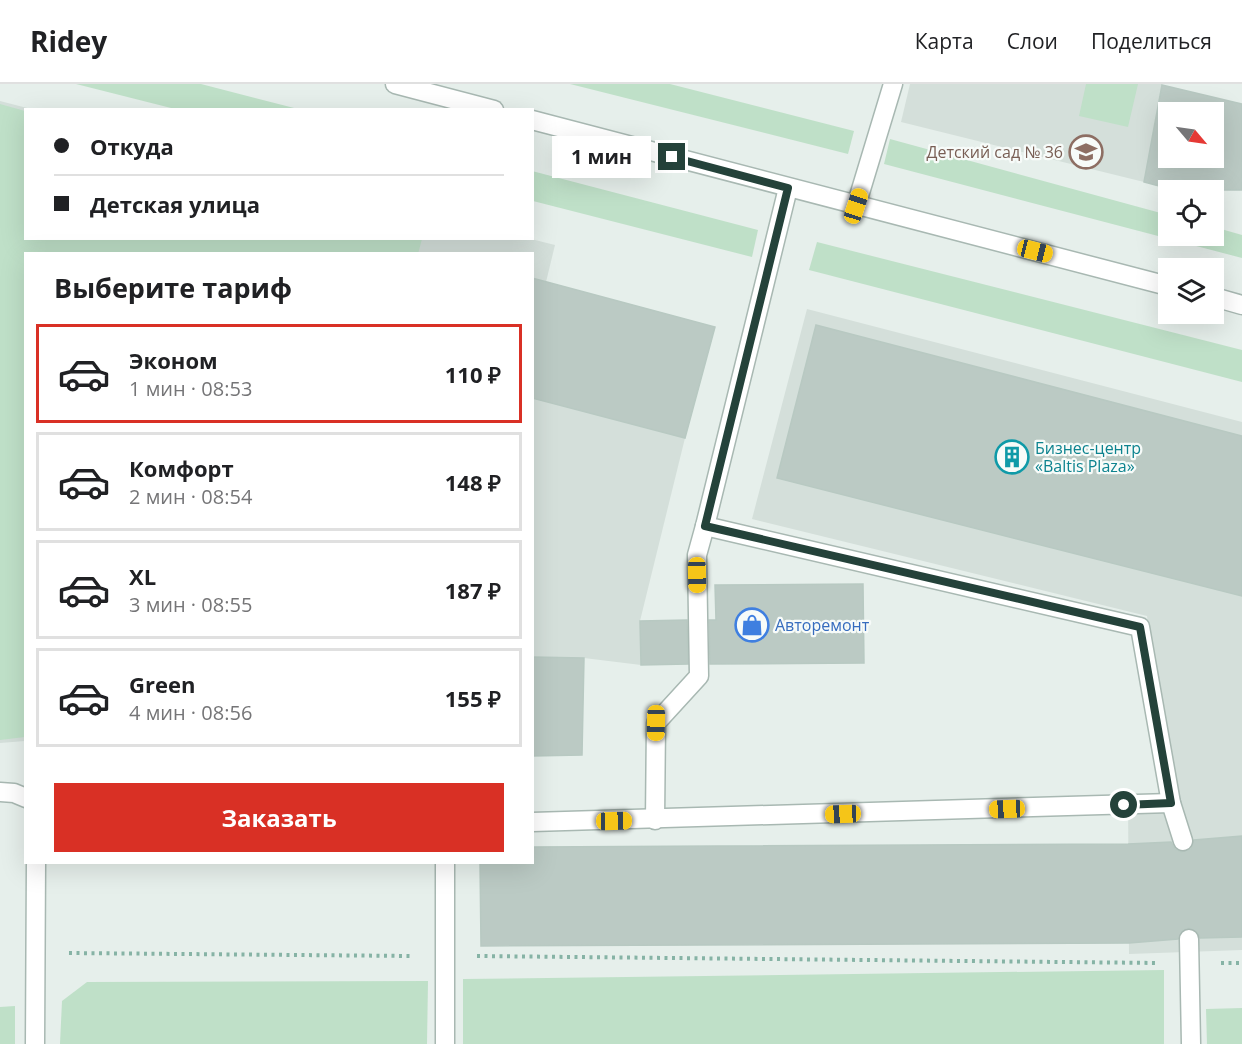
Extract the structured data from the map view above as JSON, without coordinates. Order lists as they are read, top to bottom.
{
  "places": {
    "school or university": ["Детский сад № 36"],
    "building": ["Бизнес-центр «Baltis Plaza»"],
    "shop": ["Авторемонт"]
  },
  "north": "bottom right",
  "page": {
    "header": "Ridey",
    "nav": ["Карта", "Слои", "Поделиться"],
    "banner": ["Откуда", "Детская улица"],
    "bubble": "1 мин",
    "heading": "Выберите тариф",
    "list": [
      {
        "name": "Эконом",
        "note": "1 мин · 08:53",
        "value": "110 ₽"
      },
      {
        "name": "Комфорт",
        "note": "2 мин · 08:54",
        "value": "148 ₽"
      },
      {
        "name": "XL",
        "note": "3 мин · 08:55",
        "value": "187 ₽"
      },
      {
        "name": "Green",
        "note": "4 мин · 08:56",
        "value": "155 ₽"
      }
    ],
    "buttons": "Заказать"
  }
}
